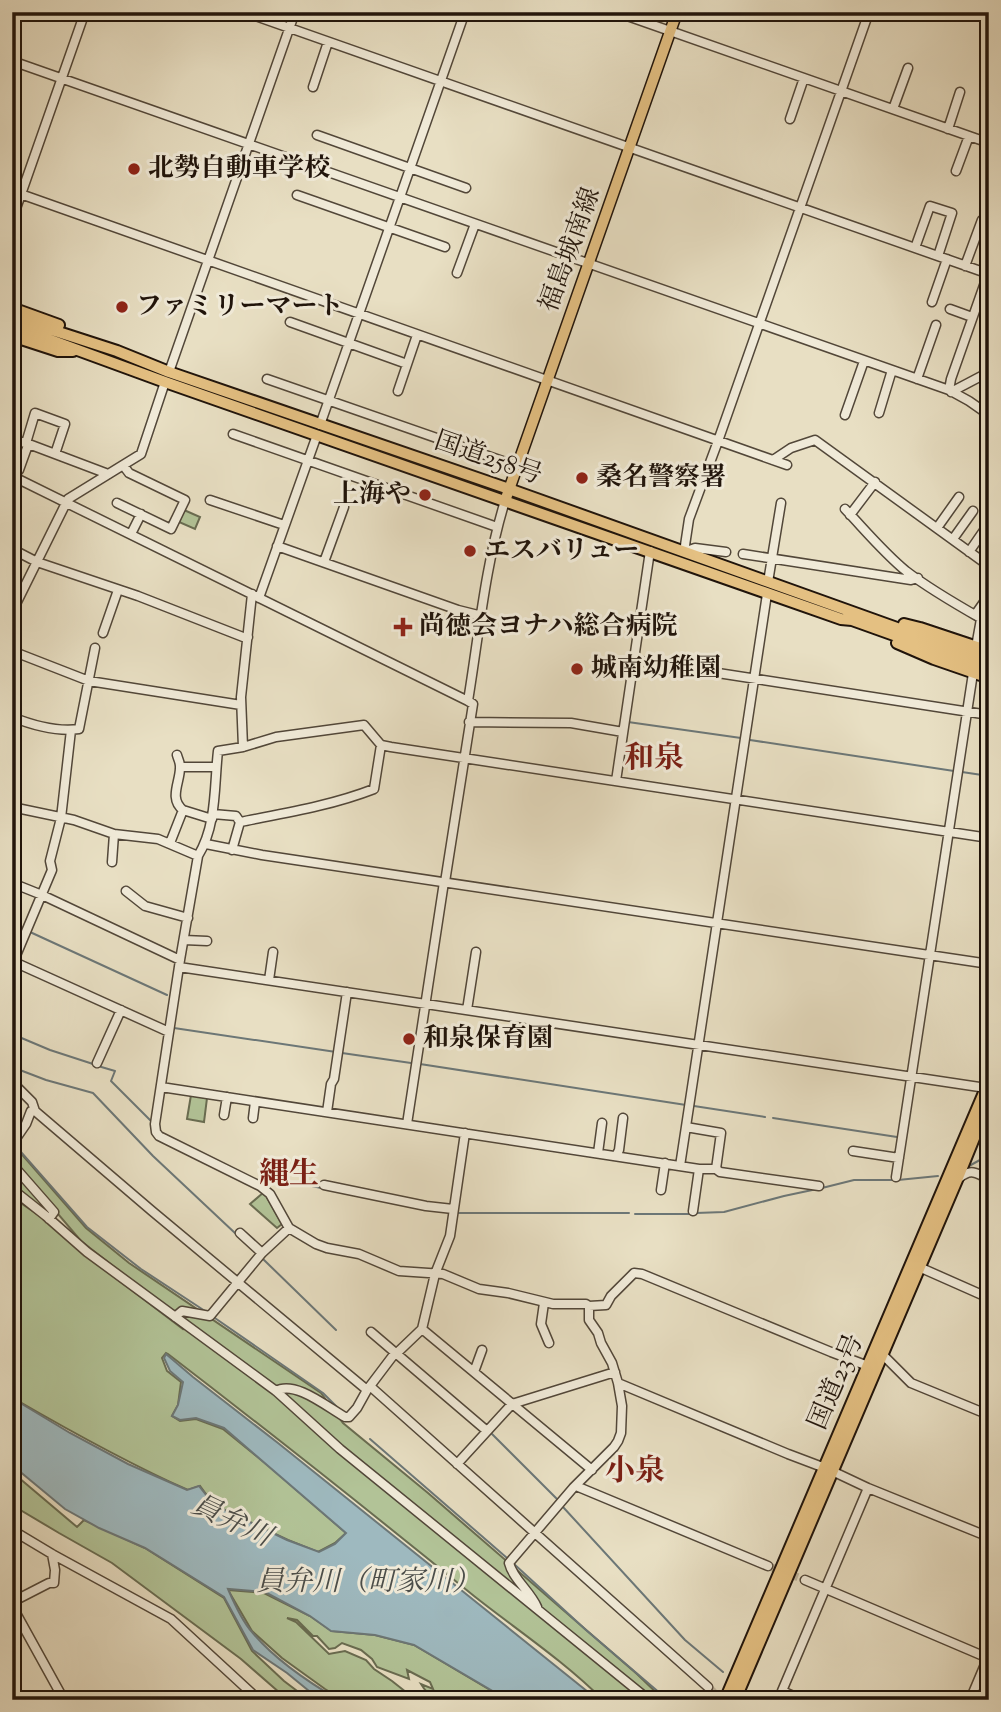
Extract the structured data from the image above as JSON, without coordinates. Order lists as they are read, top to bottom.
{
  "streets": {
    "highway": ["国道258号", "国道23号"],
    "main road": ["福島城南線"]
  },
  "crossings": [
    ["福島城南線", "国道258号"]
  ],
  "districts": ["和泉", "縄生", "小泉"],
  "water": ["員弁川", "員弁川（町家川）"],
  "places": {
    "other": [
      "北勢自動車学校",
      "ファミリーマート",
      "桑名警察署",
      "上海や",
      "エスバリュー",
      "城南幼稚園",
      "和泉保育園"
    ],
    "health": ["尚徳会ヨナハ総合病院"]
  }
}
